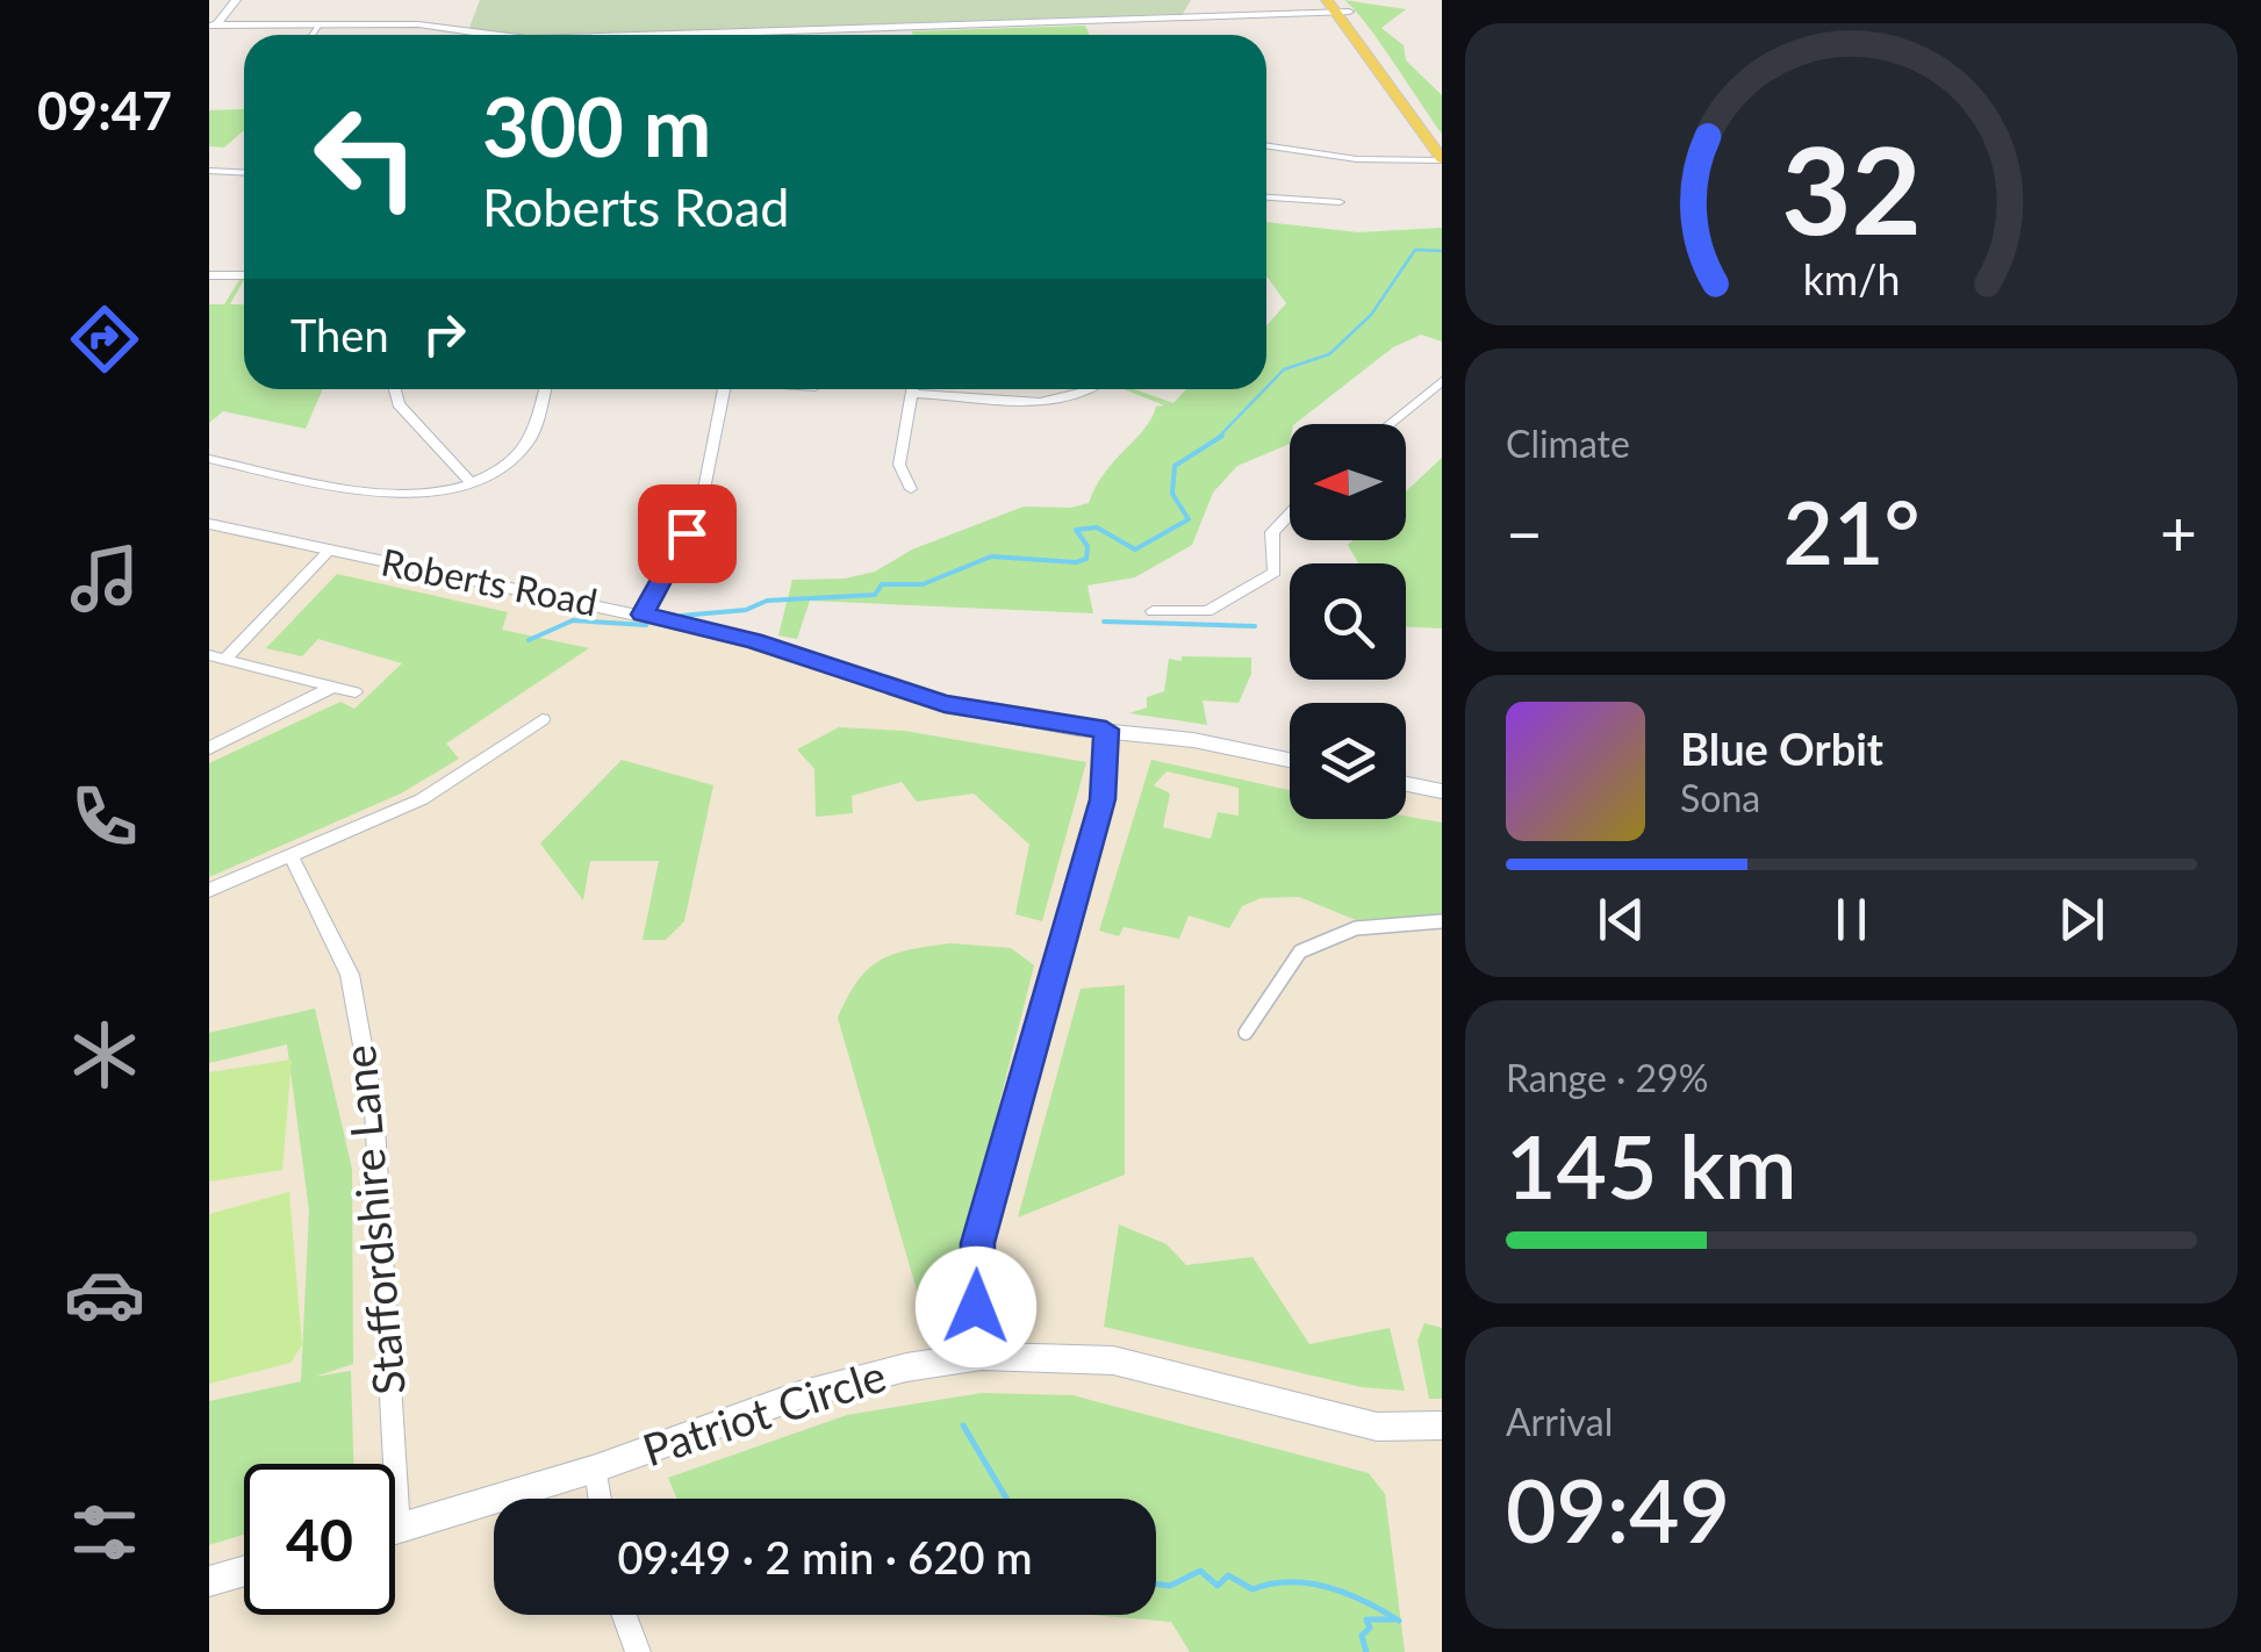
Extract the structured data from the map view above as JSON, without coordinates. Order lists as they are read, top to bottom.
{
  "streets": {
    "street": ["Roberts Road", "Staffordshire Lane", "Patriot Circle"]
  },
  "crossings": [
    ["Staffordshire Lane", "Patriot Circle"]
  ],
  "north": "left",
  "page": {
    "tabs": "09:47",
    "turn": ["300 m", "Roberts Road"],
    "then": "Then",
    "tile": [
      "Climate",
      ["Range · 29%", "145 km"],
      ["Arrival", "09:49"]
    ],
    "heat": ["−", "21°", "+"],
    "song": ["Blue Orbit", "Sona"],
    "limit": "40",
    "trip": "09:49 · 2 min · 620 m",
    "gauge": ["32", "km/h"]
  }
}
